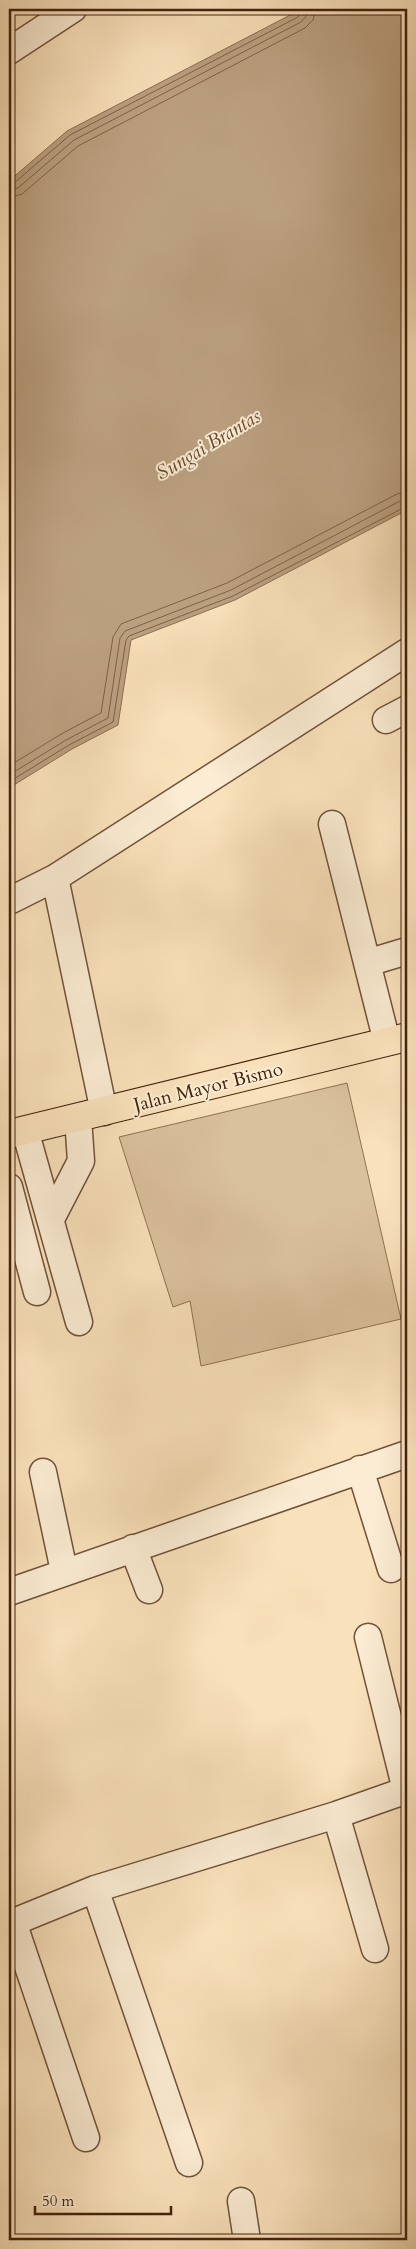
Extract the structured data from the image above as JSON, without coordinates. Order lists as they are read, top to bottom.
{
  "streets": {
    "main road": ["Jalan Mayor Bismo"]
  },
  "water": ["Sungai Brantas"],
  "scale_bar": "50 m"
}
